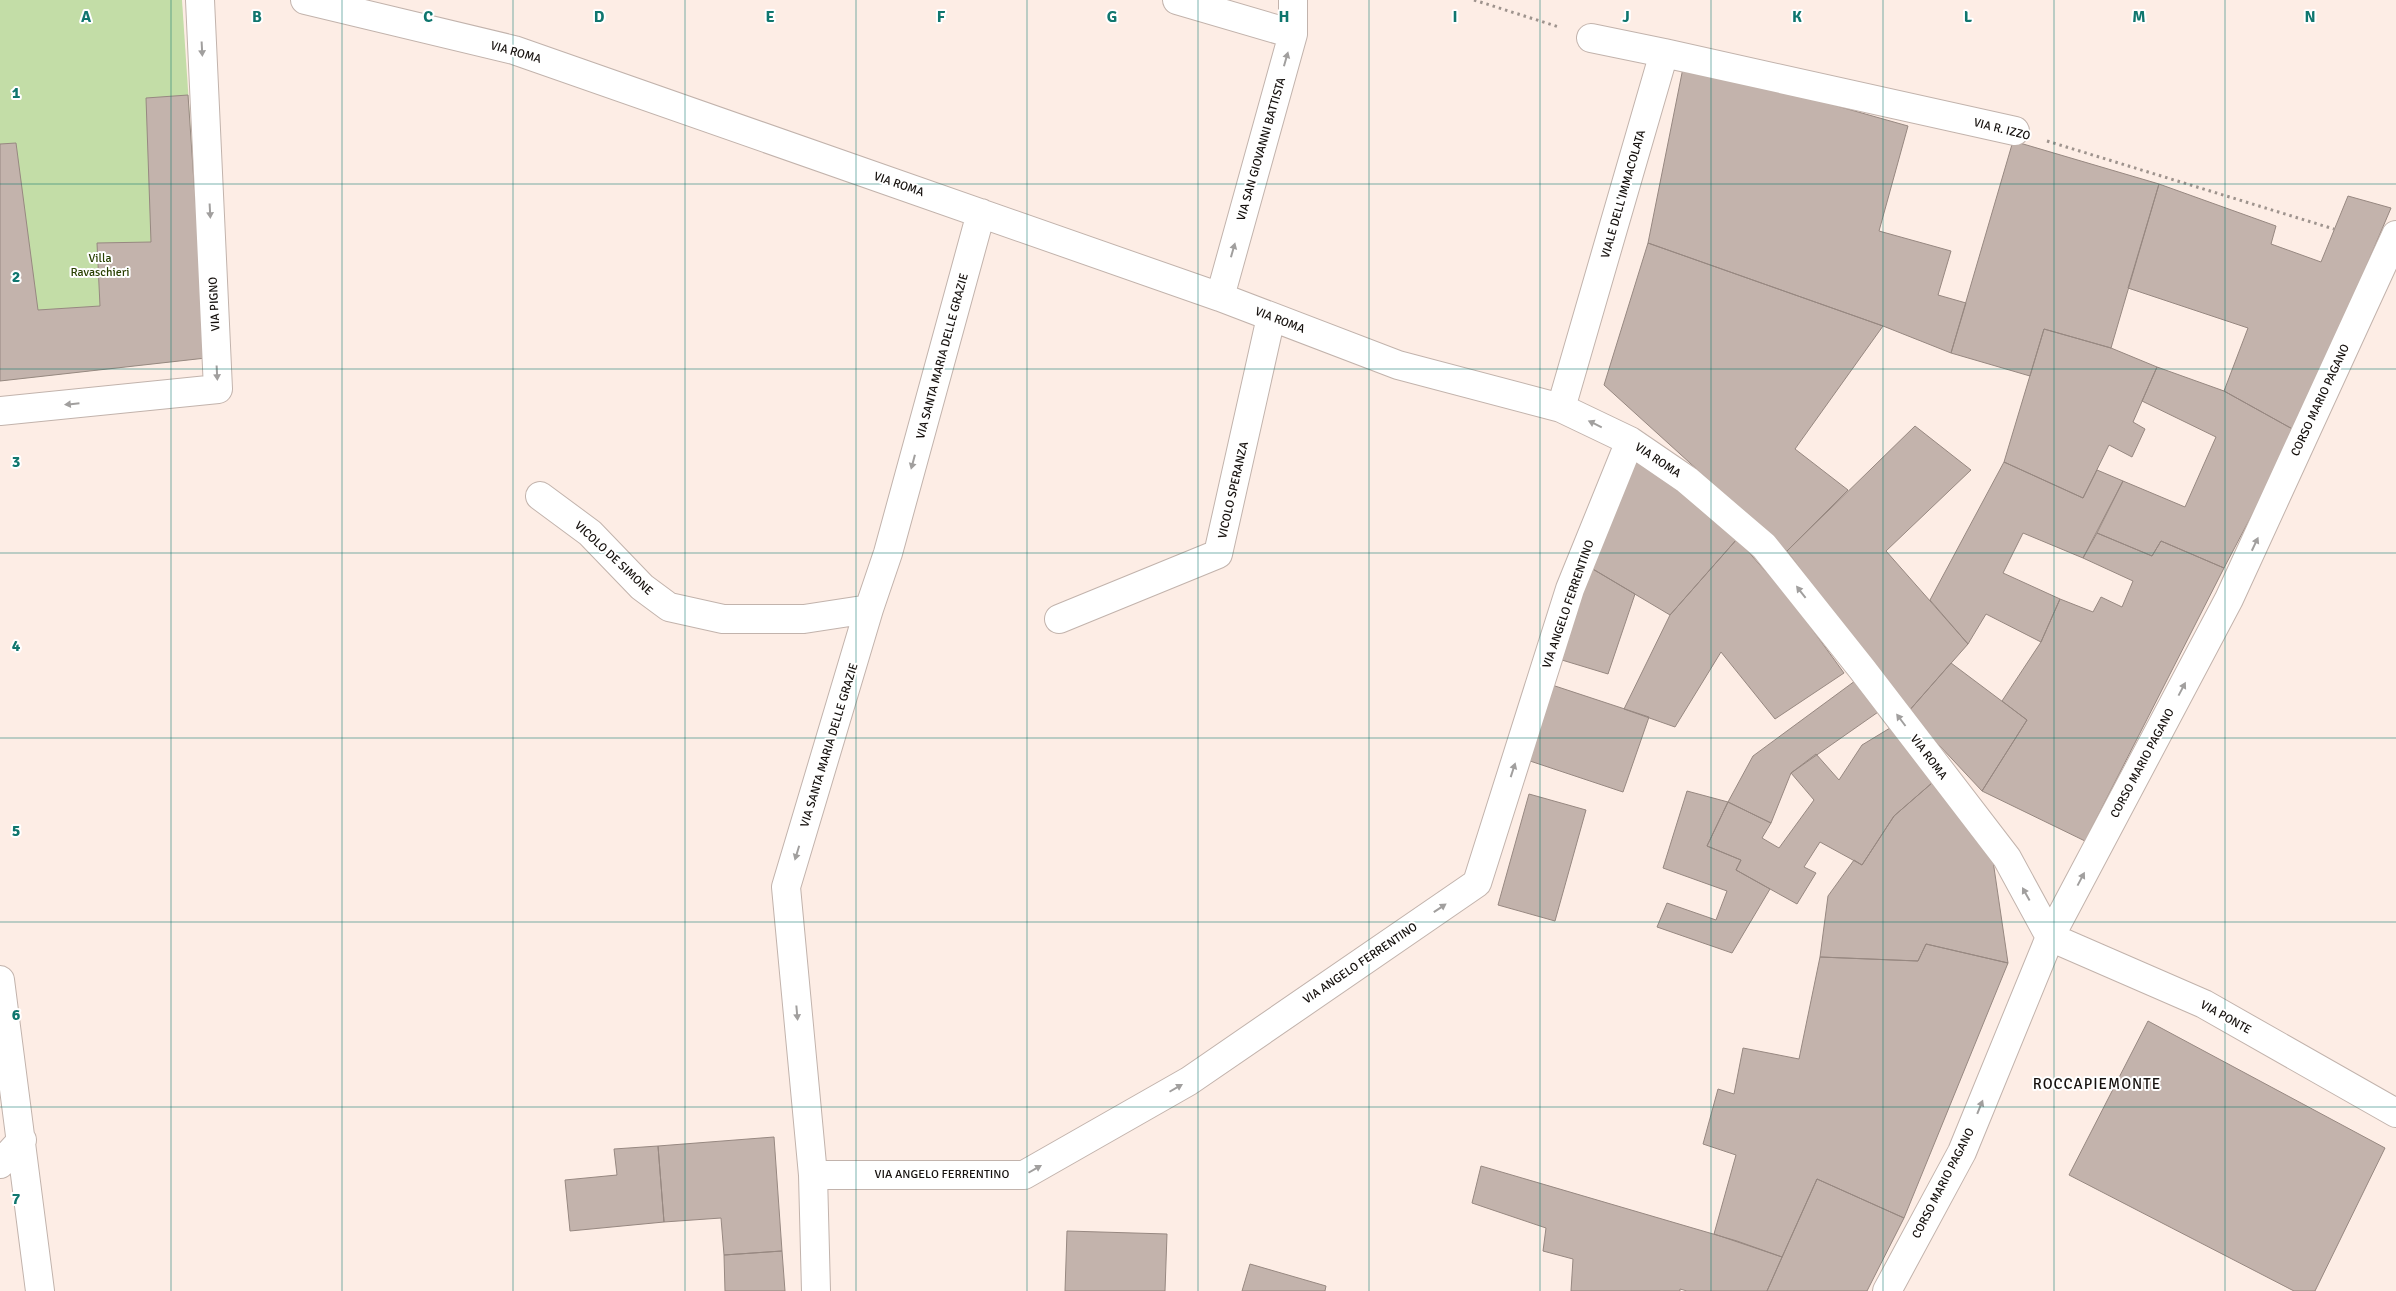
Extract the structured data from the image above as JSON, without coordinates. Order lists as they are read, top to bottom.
{
  "streets": {
    "street": [
      "VIA ROMA",
      "VIA R. IZZO",
      "VIA SAN GIOVANNI BATTISTA",
      "VIALE DELL'IMMACOLATA",
      "VIA PIGNO",
      "VIA SANTA MARIA DELLE GRAZIE",
      "CORSO MARIO PAGANO",
      "VICOLO SPERANZA",
      "VICOLO DE SIMONE",
      "VIA ANGELO FERRENTINO",
      "VIA PONTE"
    ]
  },
  "crossings": [
    ["VIA ROMA", "VIA SAN GIOVANNI BATTISTA"],
    ["VIA ROMA", "VIALE DELL'IMMACOLATA"],
    ["VIA ROMA", "VIA SANTA MARIA DELLE GRAZIE"],
    ["VIA ROMA", "CORSO MARIO PAGANO"],
    ["VIA ROMA", "VICOLO SPERANZA"],
    ["VIA ROMA", "VIA ANGELO FERRENTINO"],
    ["VIA ROMA", "VIA PONTE"],
    ["VIA R. IZZO", "VIALE DELL'IMMACOLATA"],
    ["VIA SANTA MARIA DELLE GRAZIE", "VICOLO DE SIMONE"],
    ["VIA SANTA MARIA DELLE GRAZIE", "VIA ANGELO FERRENTINO"],
    ["CORSO MARIO PAGANO", "VIA PONTE"]
  ],
  "one_way": [
    "VIA ROMA",
    "VIA SAN GIOVANNI BATTISTA",
    "VIA SANTA MARIA DELLE GRAZIE",
    "CORSO MARIO PAGANO",
    "VIA ANGELO FERRENTINO"
  ],
  "districts": ["ROCCAPIEMONTE"],
  "parks": ["Villa Ravaschieri"],
  "grid": {
    "columns": [
      "A",
      "B",
      "C",
      "D",
      "E",
      "F",
      "G",
      "H",
      "I",
      "J",
      "K",
      "L",
      "M",
      "N"
    ],
    "rows": [
      "1",
      "2",
      "3",
      "4",
      "5",
      "6",
      "7"
    ]
  }
}
